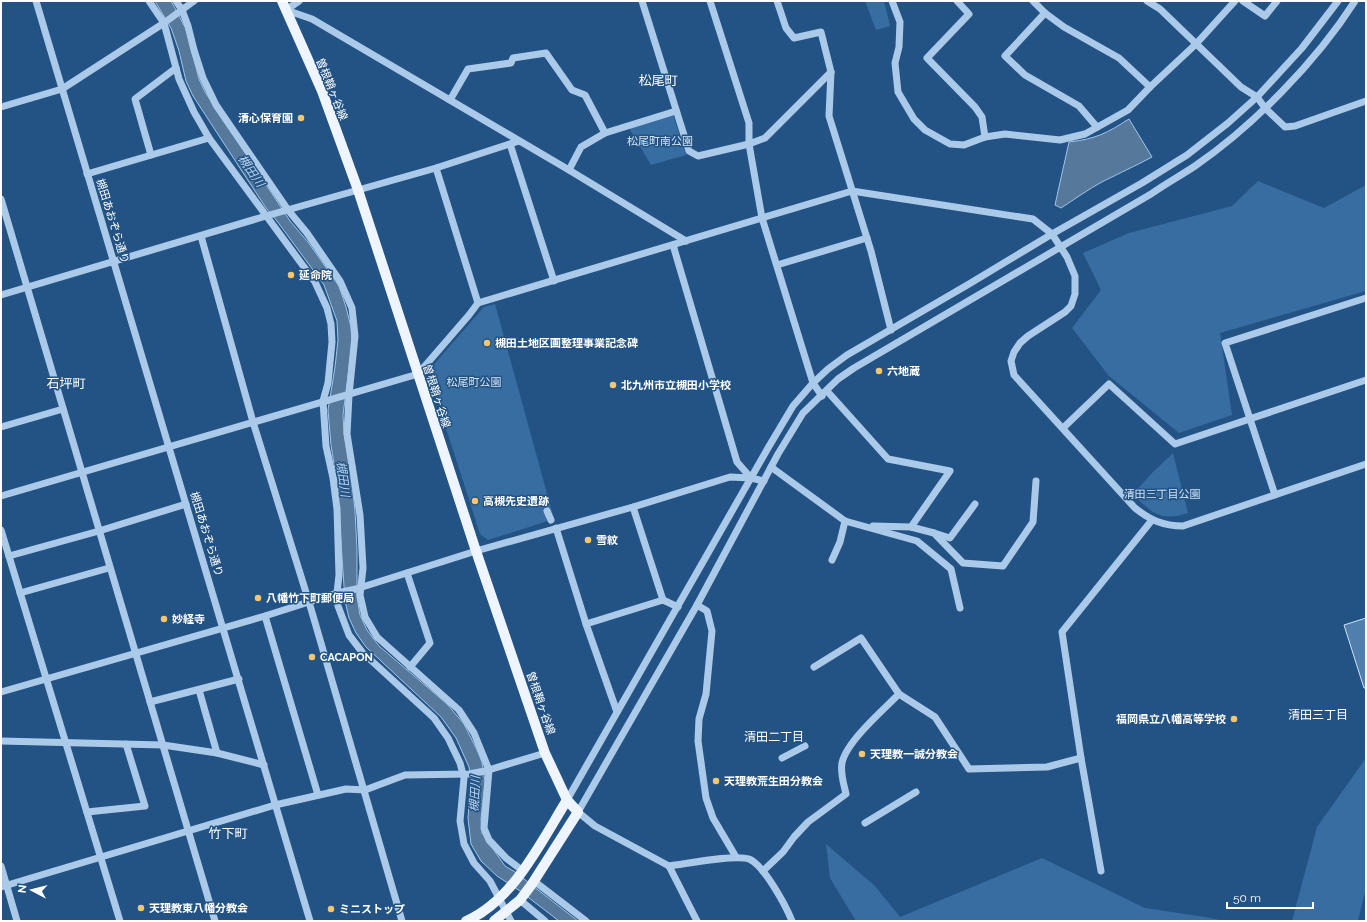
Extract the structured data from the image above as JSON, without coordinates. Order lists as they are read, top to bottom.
{
  "streets": {
    "main road": ["曽根鞘ヶ谷線"],
    "street": ["槻田あおぞら通り"]
  },
  "districts": [
    "松尾町",
    "石坪町",
    "清田三丁目",
    "清田二丁目",
    "竹下町"
  ],
  "water": ["槻田川"],
  "parks": ["松尾町南公園", "松尾町公園", "清田三丁目公園"],
  "places": [
    "清心保育園",
    "延命院",
    "槻田土地区画整理事業記念碑",
    "六地蔵",
    "北九州市立槻田小学校",
    "高槻先史遺跡",
    "雪紋",
    "八幡竹下町郵便局",
    "妙経寺",
    "CACAPON",
    "福岡県立八幡高等学校",
    "天理教一誠分教会",
    "天理教荒生田分教会",
    "天理教東八幡分教会",
    "ミニストップ"
  ],
  "scale_bar": "50 m",
  "north": "left"
}
